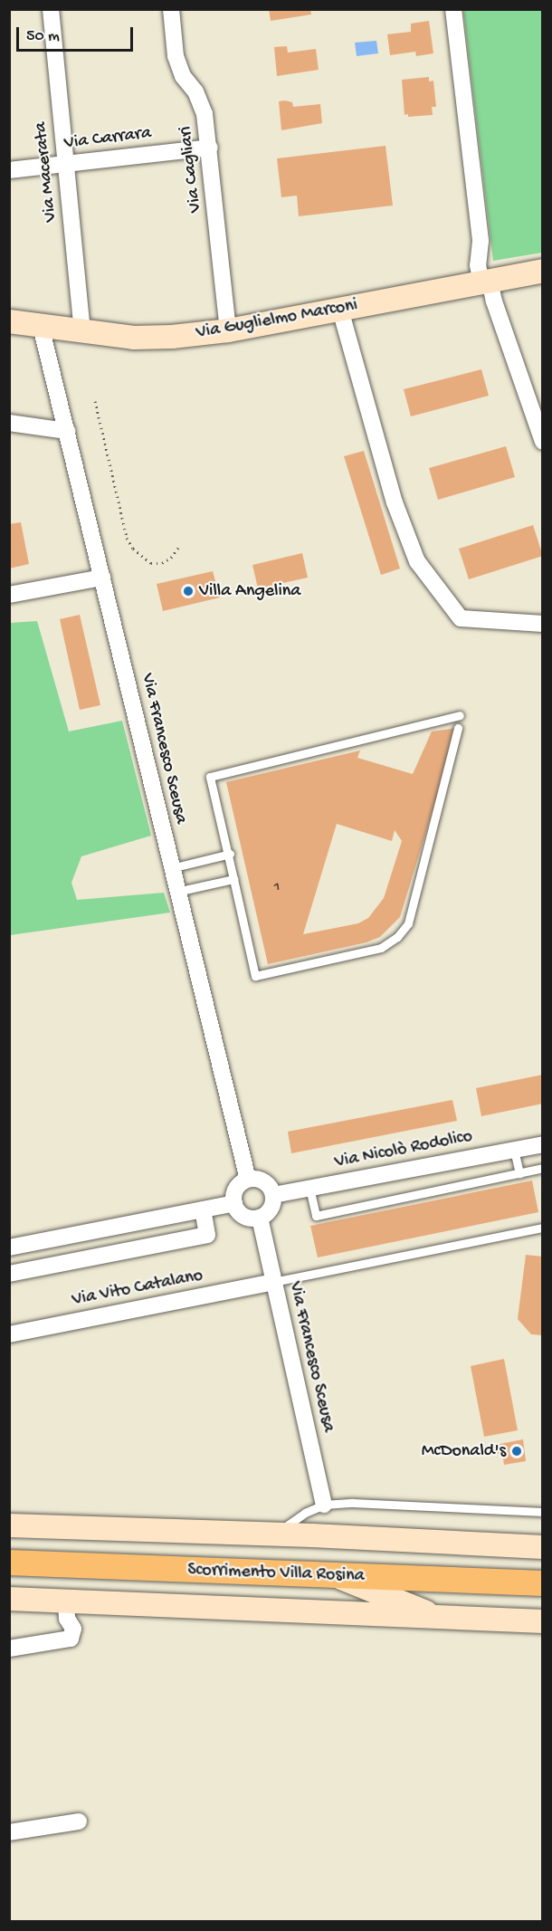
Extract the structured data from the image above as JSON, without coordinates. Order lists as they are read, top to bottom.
{
  "streets": {
    "main road": ["Scorrimento Villa Rosina"],
    "street": [
      "Via Carrara",
      "Via Cagliari",
      "Via Macerata",
      "Via Guglielmo Marconi",
      "Via Francesco Sceusa",
      "Via Nicolò Rodolico",
      "Via Vito Catalano"
    ]
  },
  "crossings": [
    ["Via Carrara", "Via Cagliari"],
    ["Via Carrara", "Via Macerata"],
    ["Via Cagliari", "Via Guglielmo Marconi"],
    ["Via Macerata", "Via Guglielmo Marconi"],
    ["Via Guglielmo Marconi", "Via Francesco Sceusa"],
    ["Via Francesco Sceusa", "Via Nicolò Rodolico"],
    ["Via Francesco Sceusa", "Via Vito Catalano"]
  ],
  "places": ["Villa Angelina", "McDonald's"],
  "house_numbers": ["1"],
  "scale_bar": "50 m"
}
